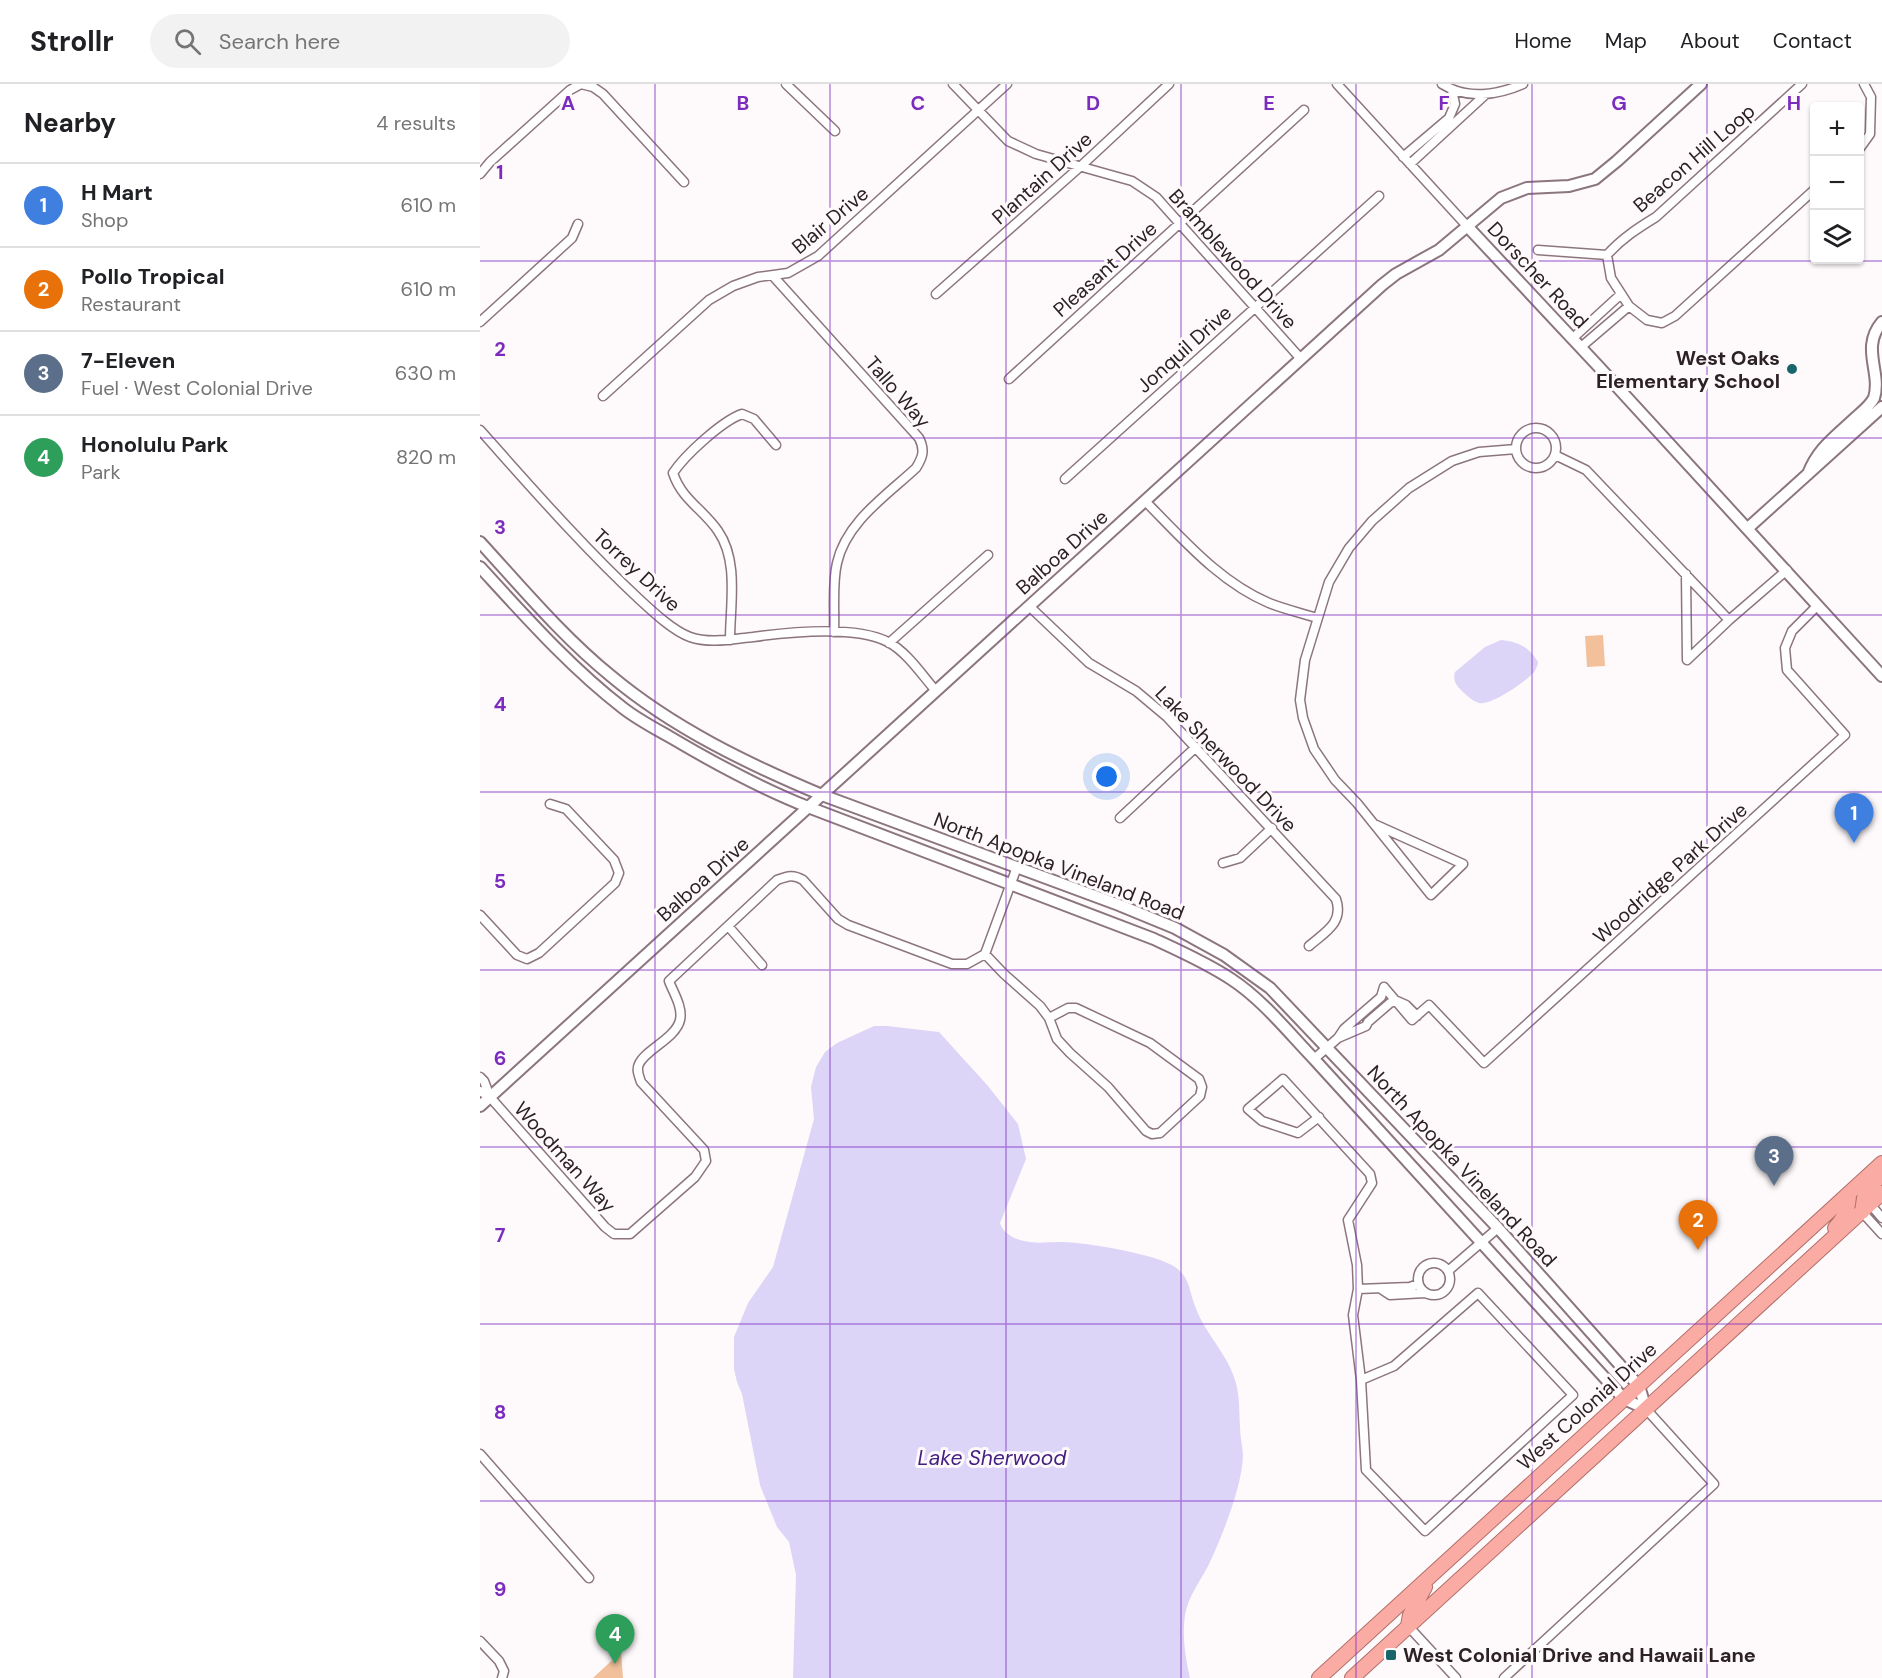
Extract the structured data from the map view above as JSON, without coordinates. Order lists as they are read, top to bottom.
{
  "streets": {
    "highway": ["West Colonial Drive"],
    "street": [
      "Beacon Hill Loop",
      "Plantain Drive",
      "Blair Drive",
      "Bramblewood Drive",
      "Pleasant Drive",
      "Dorscher Road",
      "Jonquil Drive",
      "Tallo Way",
      "Balboa Drive",
      "Torrey Drive",
      "Lake Sherwood Drive",
      "North Apopka Vineland Road",
      "Woodridge Park Drive",
      "Woodman Way"
    ]
  },
  "crossings": [
    ["Plantain Drive", "Bramblewood Drive"],
    ["Blair Drive", "Bramblewood Drive"],
    ["Blair Drive", "Tallo Way"],
    ["Bramblewood Drive", "Pleasant Drive"],
    ["Bramblewood Drive", "Jonquil Drive"],
    ["Bramblewood Drive", "Balboa Drive"],
    ["Dorscher Road", "Balboa Drive"],
    ["Dorscher Road", "Woodridge Park Drive"],
    ["Tallo Way", "Torrey Drive"],
    ["Balboa Drive", "Torrey Drive"],
    ["Balboa Drive", "Lake Sherwood Drive"],
    ["Balboa Drive", "North Apopka Vineland Road"],
    ["Balboa Drive", "Woodman Way"],
    ["North Apopka Vineland Road", "Woodridge Park Drive"],
    ["North Apopka Vineland Road", "West Colonial Drive"]
  ],
  "water": ["Lake Sherwood"],
  "places": {
    "other": ["West Oaks Elementary School"],
    "transit": ["West Colonial Drive and Hawaii Lane"]
  },
  "page": {
    "header": "Strollr",
    "search": "Search here",
    "nav": [
      "Home",
      "Map",
      "About",
      "Contact"
    ],
    "heading": ["Nearby", "4 results"],
    "map_buttons": ["+", "−"],
    "list": [
      {
        "mark": "1",
        "name": "H Mart",
        "note": "Shop",
        "value": "610 m"
      },
      {
        "mark": "2",
        "name": "Pollo Tropical",
        "note": "Restaurant",
        "value": "610 m"
      },
      {
        "mark": "3",
        "name": "7-Eleven",
        "note": "Fuel · West Colonial Drive",
        "value": "630 m"
      },
      {
        "mark": "4",
        "name": "Honolulu Park",
        "note": "Park",
        "value": "820 m"
      }
    ],
    "pins": [
      "1",
      "3",
      "2",
      "4"
    ]
  },
  "grid": {
    "columns": [
      "A",
      "B",
      "C",
      "D",
      "E",
      "F",
      "G",
      "H"
    ],
    "rows": [
      "1",
      "2",
      "3",
      "4",
      "5",
      "6",
      "7",
      "8",
      "9"
    ]
  }
}
